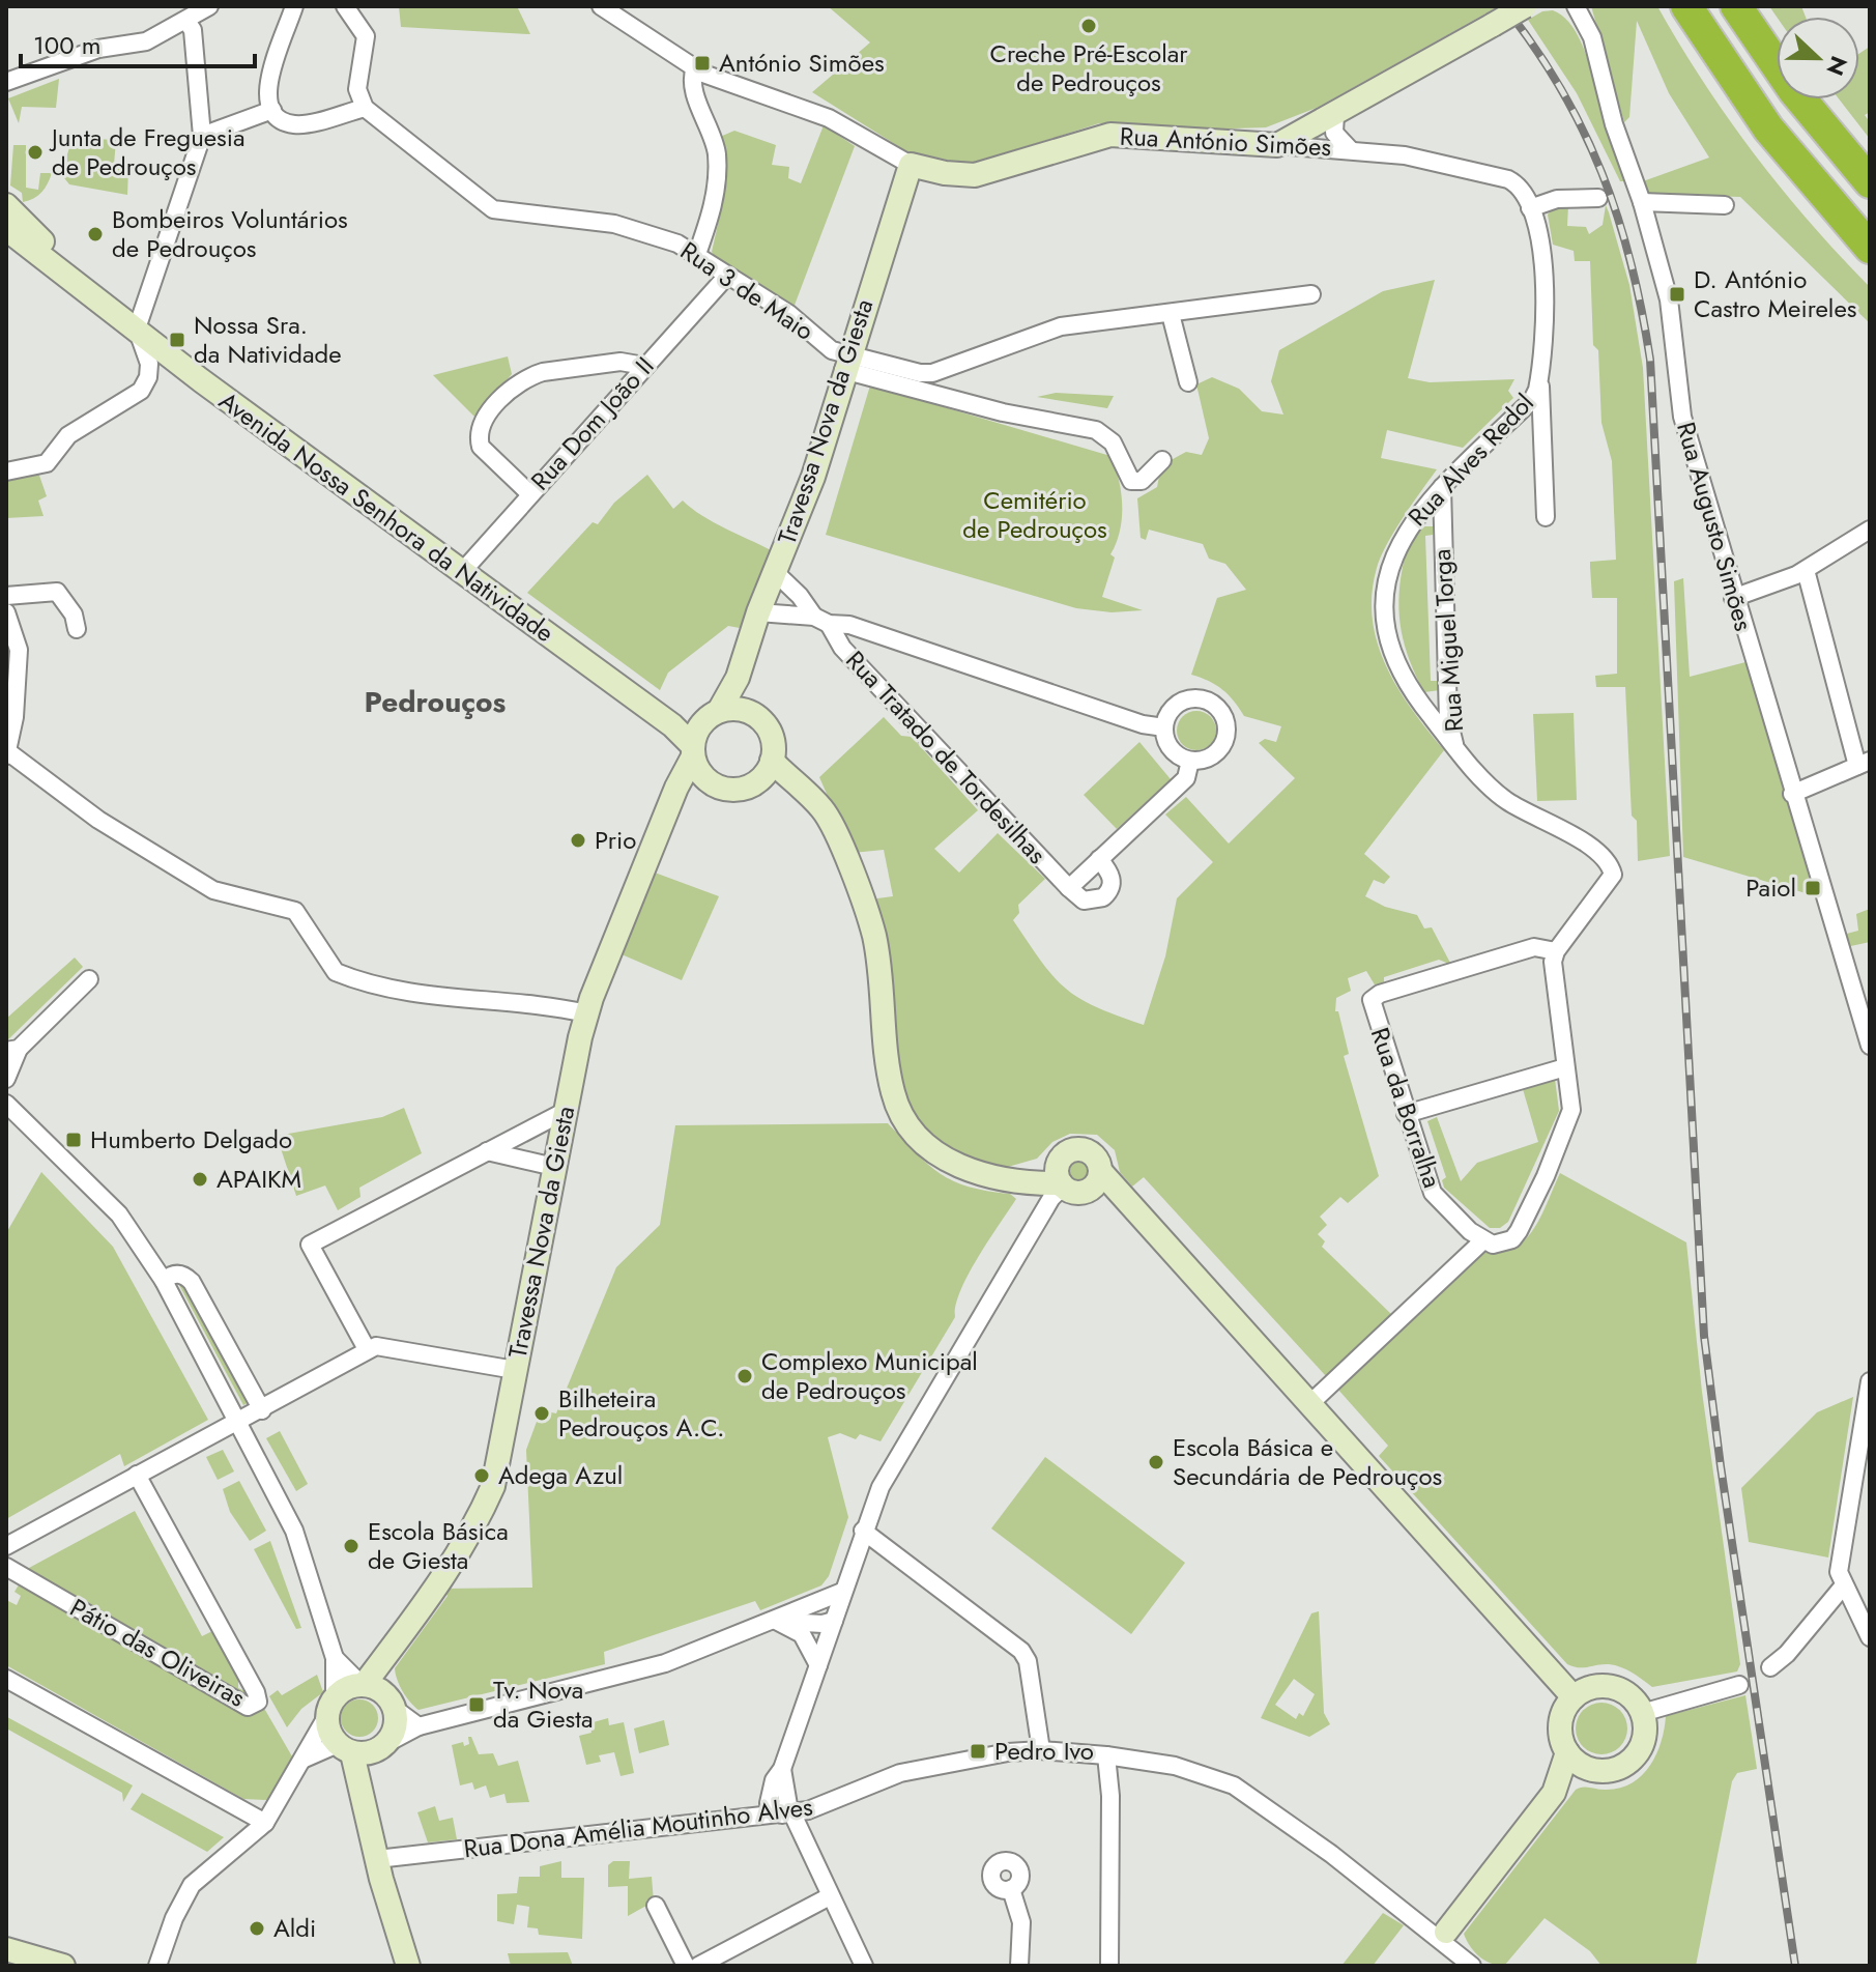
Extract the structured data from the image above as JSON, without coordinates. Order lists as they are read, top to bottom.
{
  "streets": {
    "street": [
      "Rua António Simões",
      "Rua 3 de Maio",
      "Travessa Nova da Giesta",
      "Rua Dom João II",
      "Rua Alves Redol",
      "Avenida Nossa Senhora da Natividade",
      "Rua Augusto Simões",
      "Rua Miguel Torga",
      "Rua Tratado de Tordesilhas",
      "Rua da Borralha",
      "Pátio das Oliveiras",
      "Rua Dona Amélia Moutinho Alves"
    ]
  },
  "crossings": [
    ["Rua António Simões", "Travessa Nova da Giesta"],
    ["Rua António Simões", "Rua Alves Redol"],
    ["Rua 3 de Maio", "Travessa Nova da Giesta"],
    ["Rua 3 de Maio", "Rua Dom João II"],
    ["Travessa Nova da Giesta", "Avenida Nossa Senhora da Natividade"],
    ["Travessa Nova da Giesta", "Rua Tratado de Tordesilhas"],
    ["Rua Dom João II", "Avenida Nossa Senhora da Natividade"],
    ["Rua Alves Redol", "Rua Miguel Torga"],
    ["Rua Alves Redol", "Rua da Borralha"]
  ],
  "districts": ["Pedrouços"],
  "parks": ["Cemitério de Pedrouços"],
  "places": {
    "other": [
      "Creche Pré-Escolar de Pedrouços",
      "Junta de Freguesia de Pedrouços",
      "Bombeiros Voluntários de Pedrouços",
      "Prio",
      "APAIKM",
      "Complexo Municipal de Pedrouços",
      "Bilheteira Pedrouços A.C.",
      "Escola Básica e Secundária de Pedrouços",
      "Adega Azul",
      "Escola Básica de Giesta",
      "Aldi"
    ],
    "transit": [
      "António Simões",
      "D. António Castro Meireles",
      "Nossa Sra. da Natividade",
      "Paiol",
      "Humberto Delgado",
      "Tv. Nova da Giesta",
      "Pedro Ivo"
    ]
  },
  "scale_bar": "100 m",
  "north": "right"
}
